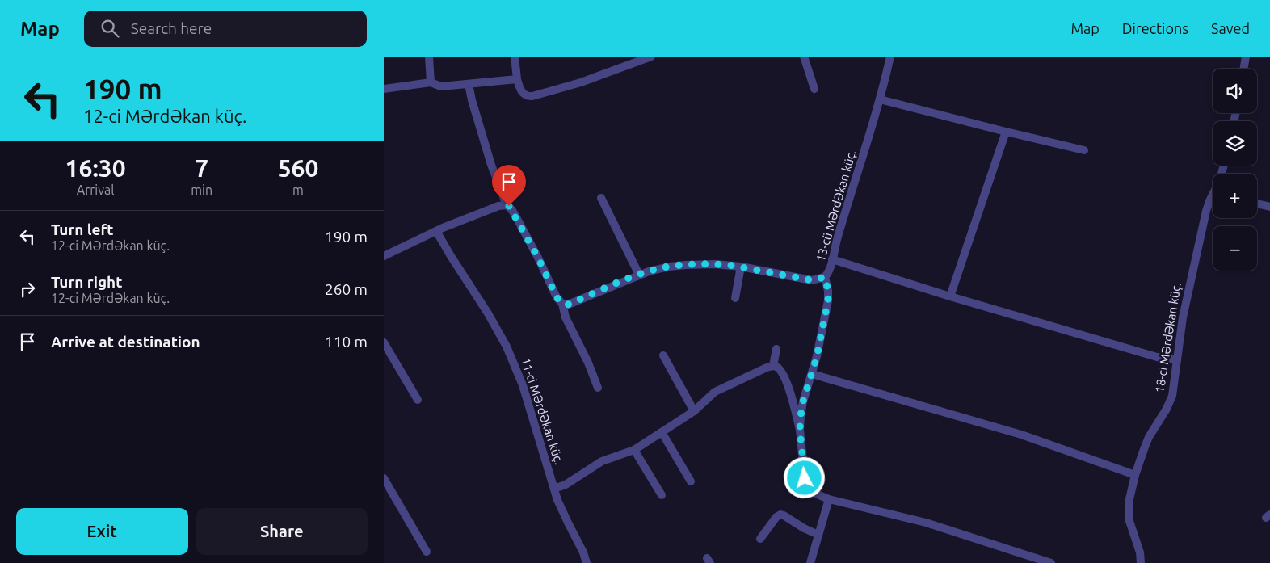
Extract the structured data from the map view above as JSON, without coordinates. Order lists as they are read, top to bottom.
{
  "streets": {
    "street": ["13-cü Mərdəkan küç.", "18-ci Mərdəkan küç.", "11-ci Mərdəkan küç."]
  },
  "page": {
    "header": "Map",
    "search": "Search here",
    "nav": ["Map", "Directions", "Saved"],
    "turn": ["190 m", "12-ci Mərdəkan küç."],
    "map_buttons": ["+", "−"],
    "eta": [
      "16:30",
      "Arrival",
      "7",
      "min",
      "560",
      "m"
    ],
    "list": [
      {
        "name": "Turn left",
        "note": "12-ci Mərdəkan küç.",
        "value": "190 m"
      },
      {
        "name": "Turn right",
        "note": "12-ci Mərdəkan küç.",
        "value": "260 m"
      },
      {
        "name": "Arrive at destination",
        "value": "110 m"
      }
    ],
    "buttons": ["Exit", "Share"]
  }
}
